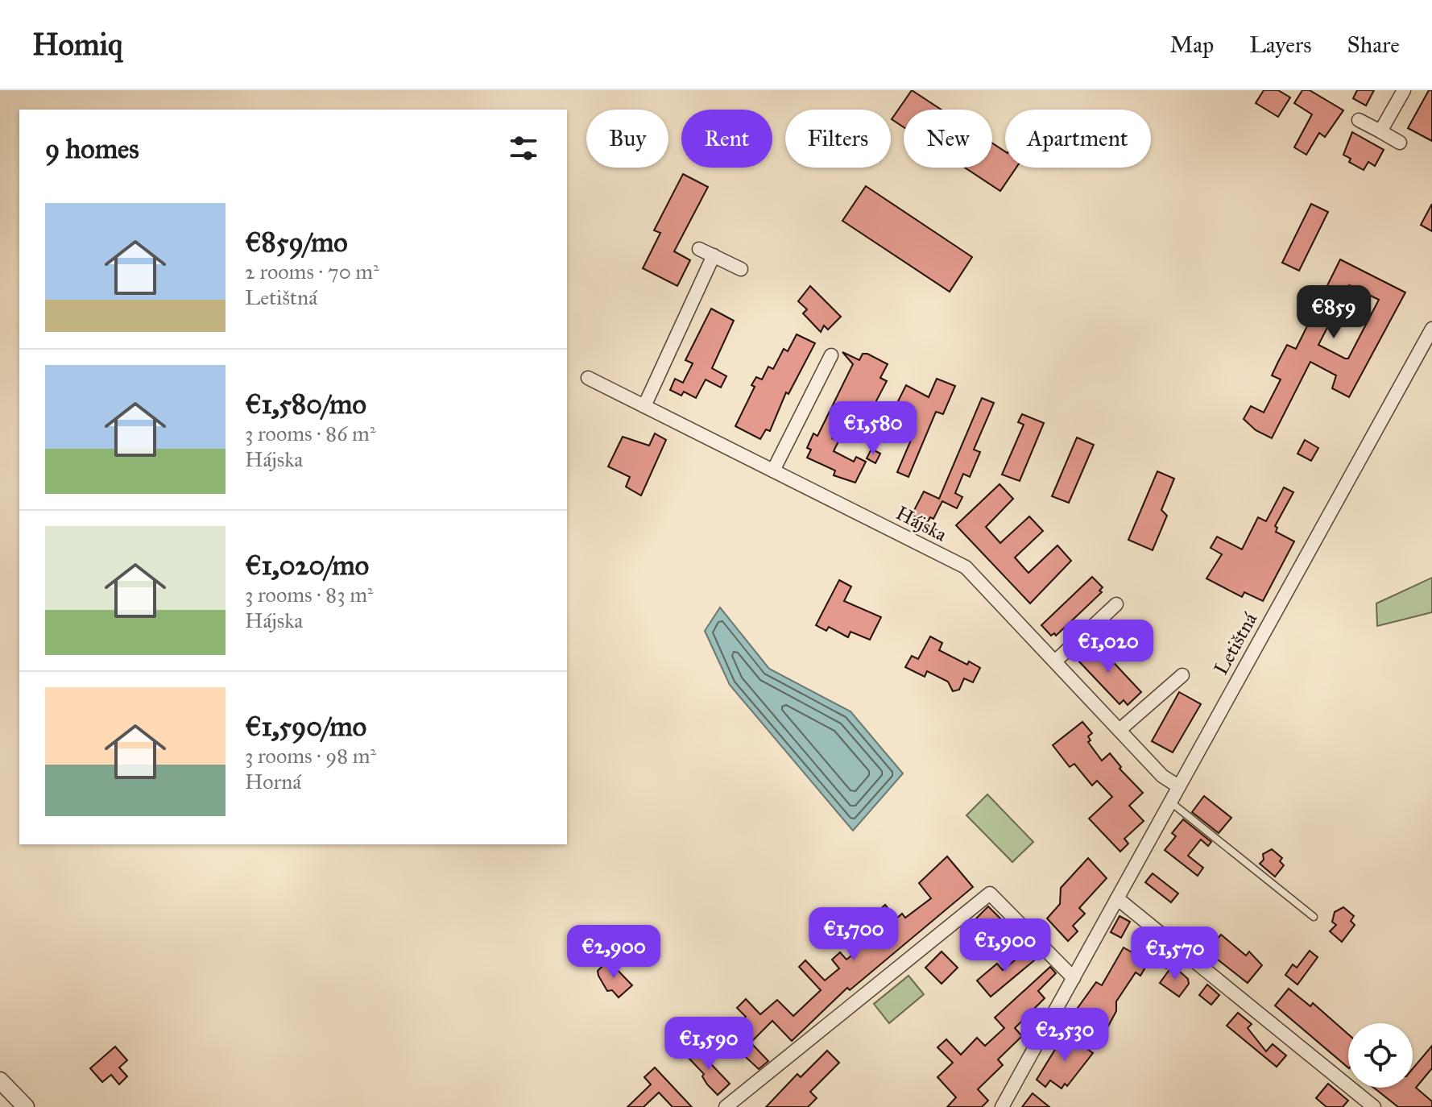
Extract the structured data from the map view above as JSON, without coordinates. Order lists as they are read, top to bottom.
{
  "streets": {
    "street": ["Hájska", "Letištná"]
  },
  "crossings": [
    ["Hájska", "Letištná"]
  ],
  "page": {
    "header": "Homiq",
    "nav": ["Map", "Layers", "Share"],
    "chip": [
      "Buy",
      "Rent",
      "Filters",
      "New",
      "Apartment"
    ],
    "heading": "9 homes",
    "list": [
      {
        "name": "€859/mo",
        "note": "2 rooms · 70 m² · Letištná"
      },
      {
        "name": "€1,580/mo",
        "note": "3 rooms · 86 m² · Hájska"
      },
      {
        "name": "€1,020/mo",
        "note": "3 rooms · 83 m² · Hájska"
      },
      {
        "name": "€1,590/mo",
        "note": "3 rooms · 98 m² · Horná"
      }
    ],
    "price": [
      "€859",
      "€1,580",
      "€1,020",
      "€1,700",
      "€1,900",
      "€2,900",
      "€1,570",
      "€2,530",
      "€1,590"
    ]
  }
}
